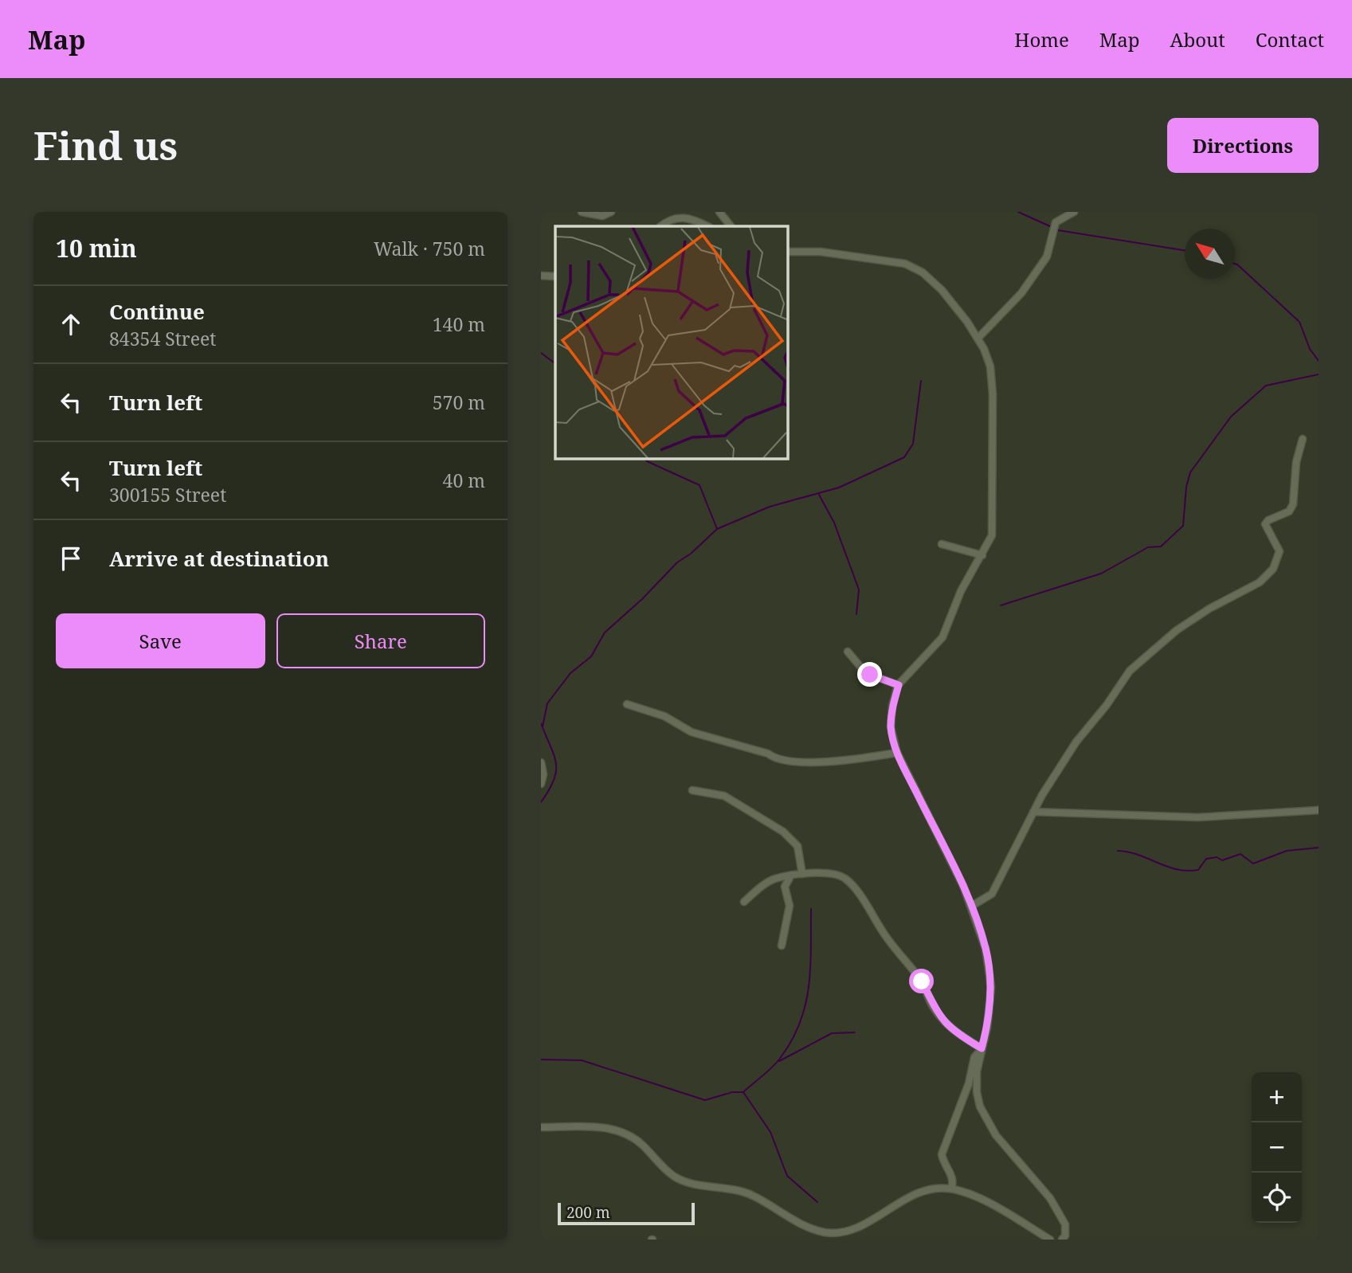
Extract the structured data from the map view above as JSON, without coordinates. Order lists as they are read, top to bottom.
{
  "scale_bar": "200 m",
  "north": "top left",
  "page": {
    "header": "Map",
    "nav": [
      "Home",
      "Map",
      "About",
      "Contact"
    ],
    "buttons": [
      "Directions",
      ["Save", "Share"]
    ],
    "title": "Find us",
    "heading": ["10 min", "Walk · 750 m"],
    "list": [
      ["Continue", "84354 Street", "140 m"],
      ["Turn left", "570 m"],
      ["Turn left", "300155 Street", "40 m"],
      "Arrive at destination"
    ],
    "map_buttons": ["+", "−"],
    "scale": "200 m"
  }
}
